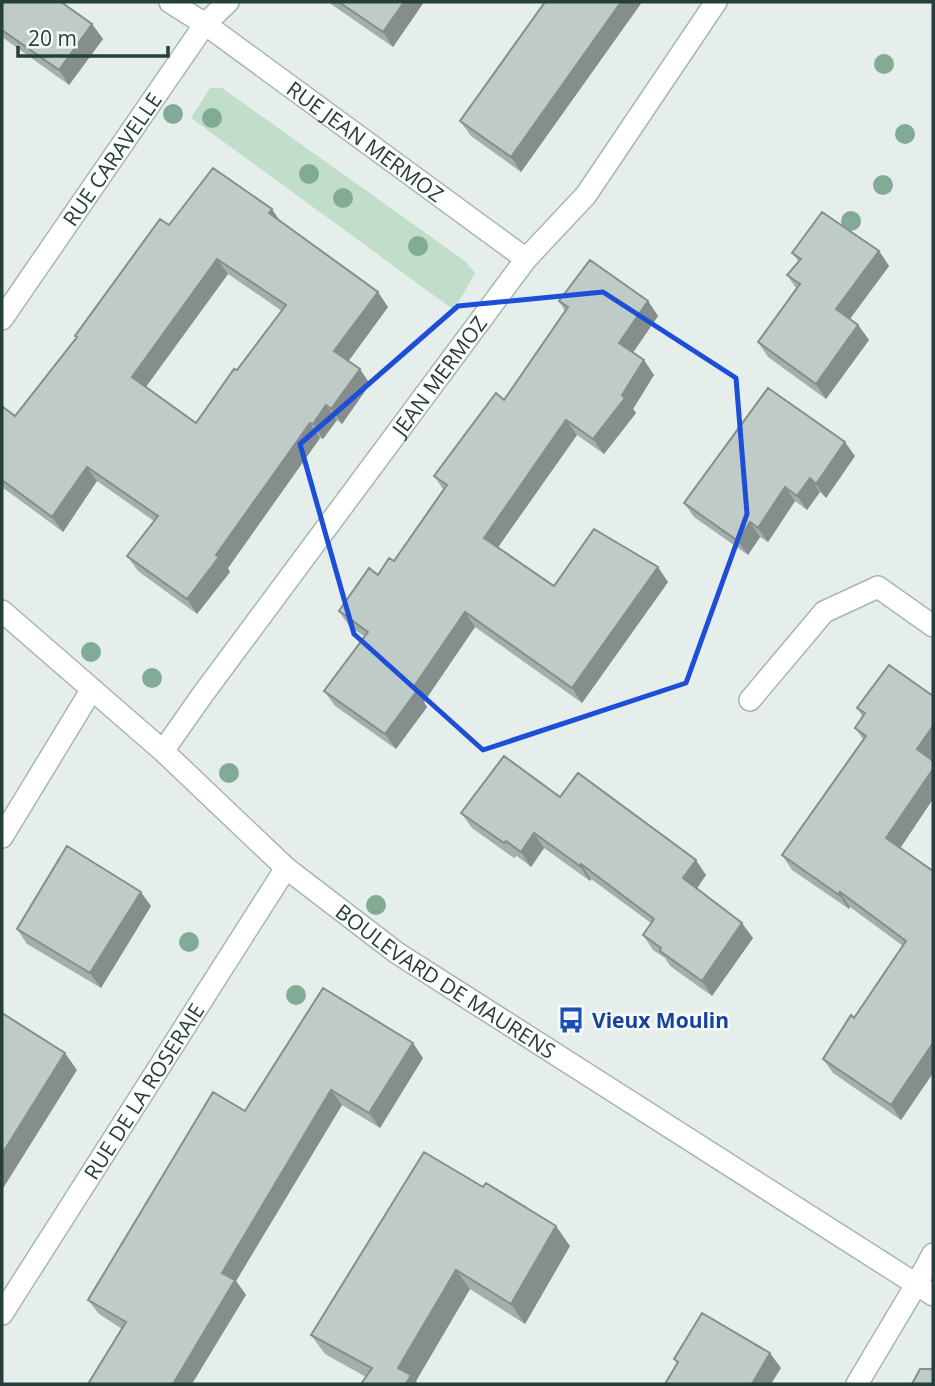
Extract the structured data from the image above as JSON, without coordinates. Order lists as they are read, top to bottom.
{
  "streets": {
    "street": [
      "RUE JEAN MERMOZ",
      "RUE CARAVELLE",
      "JEAN MERMOZ",
      "BOULEVARD DE MAURENS",
      "RUE DE LA ROSERAIE"
    ]
  },
  "crossings": [
    ["RUE JEAN MERMOZ", "RUE CARAVELLE"],
    ["RUE JEAN MERMOZ", "JEAN MERMOZ"],
    ["JEAN MERMOZ", "BOULEVARD DE MAURENS"],
    ["BOULEVARD DE MAURENS", "RUE DE LA ROSERAIE"]
  ],
  "places": {
    "bus stop": ["Vieux Moulin"]
  },
  "scale_bar": "20 m"
}
